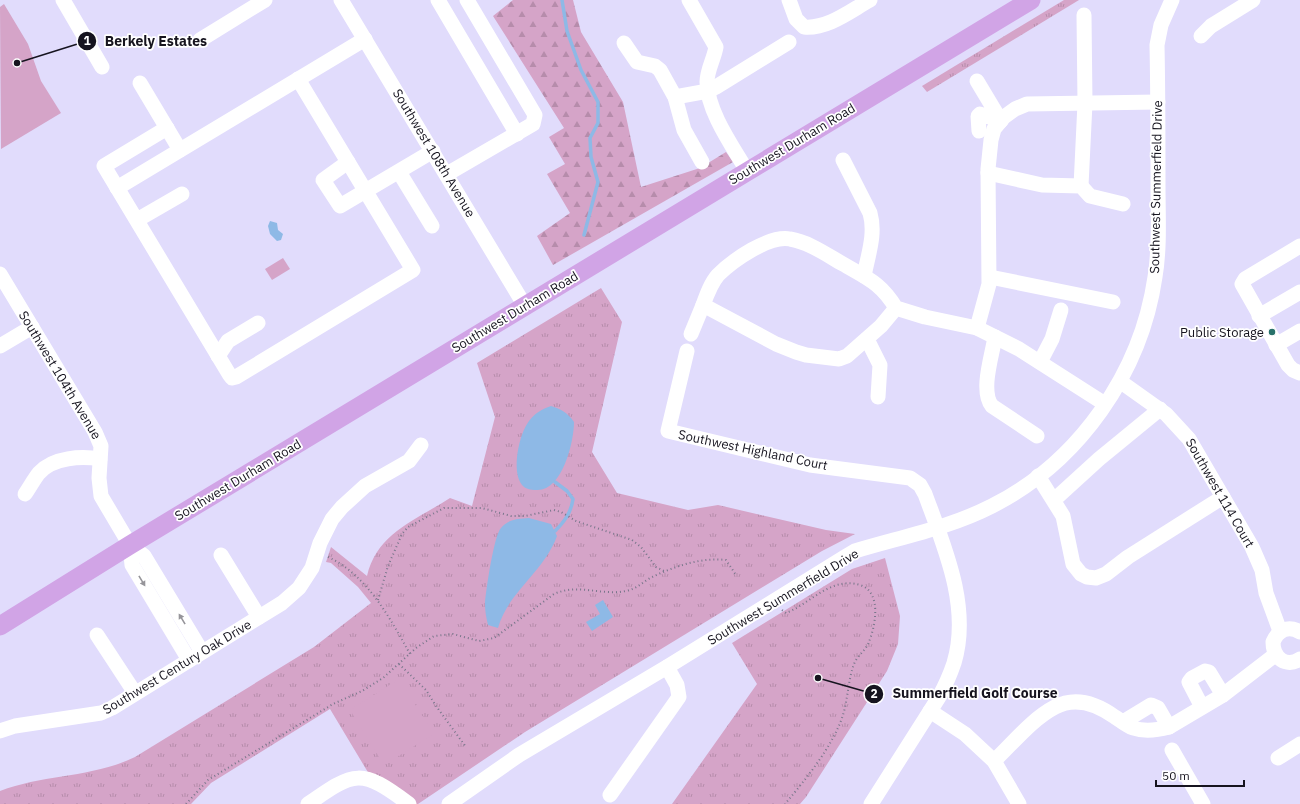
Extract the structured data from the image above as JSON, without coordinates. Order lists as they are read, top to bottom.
{
  "streets": {
    "main road": ["Southwest Durham Road"],
    "street": [
      "Southwest 108th Avenue",
      "Southwest Summerfield Drive",
      "Southwest 104th Avenue",
      "Southwest Highland Court",
      "Southwest 114 Court",
      "Southwest Century Oak Drive"
    ]
  },
  "crossings": [
    ["Southwest Durham Road", "Southwest 108th Avenue"],
    ["Southwest Durham Road", "Southwest 104th Avenue"],
    ["Southwest Summerfield Drive", "Southwest Highland Court"],
    ["Southwest Summerfield Drive", "Southwest 114 Court"],
    ["Southwest 104th Avenue", "Southwest Century Oak Drive"]
  ],
  "places": ["Berkely Estates", "Public Storage", "Summerfield Golf Course"],
  "scale_bar": "50 m"
}
